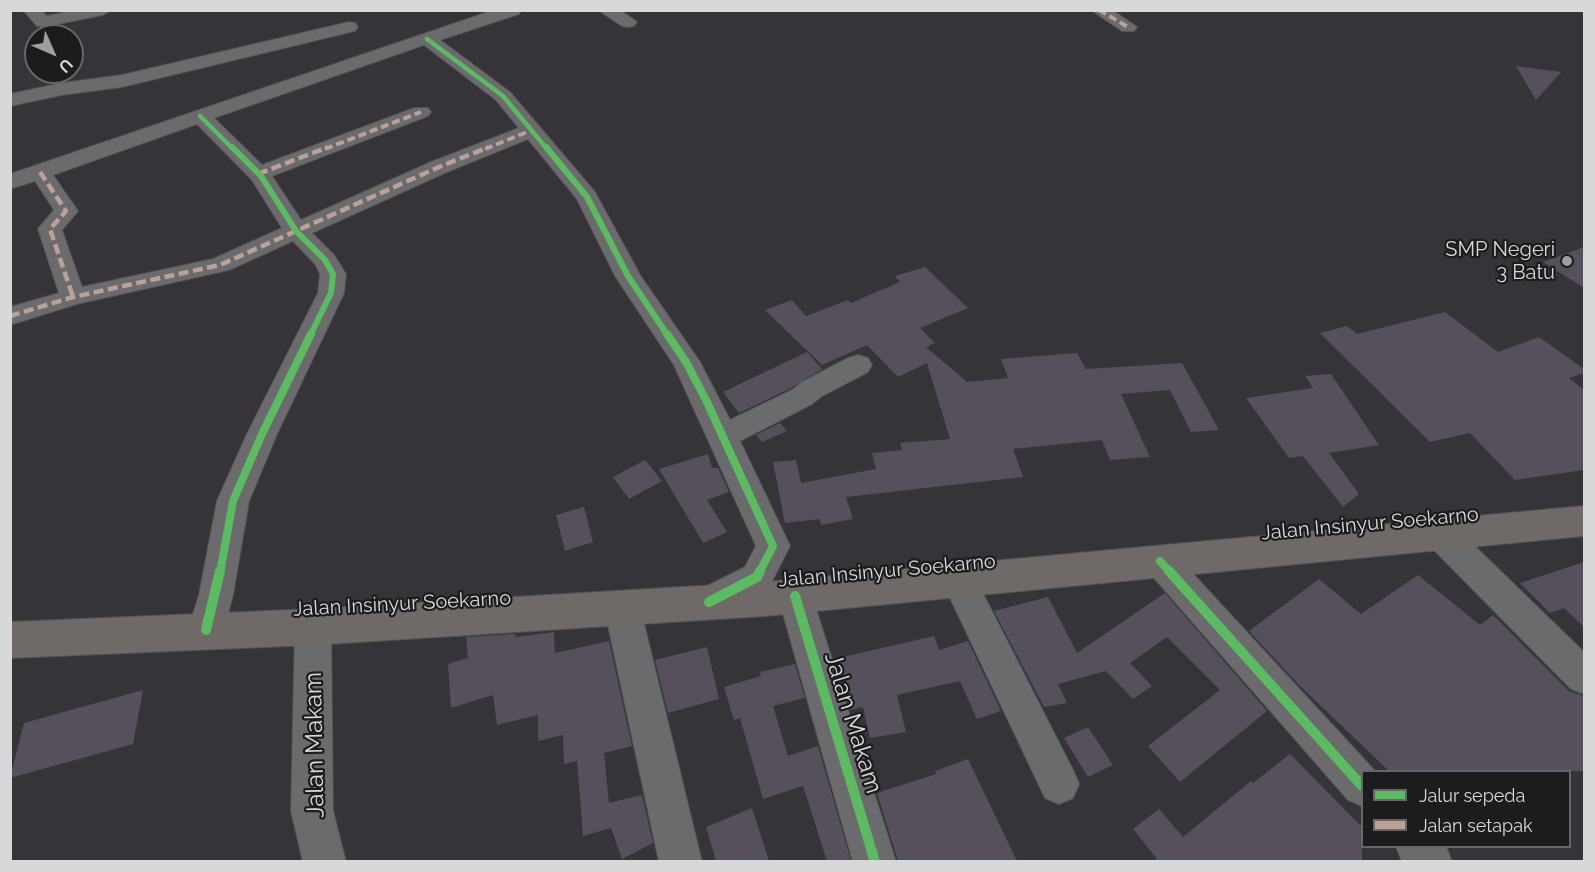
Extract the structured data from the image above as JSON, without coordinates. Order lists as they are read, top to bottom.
{
  "streets": {
    "main road": ["Jalan Insinyur Soekarno"],
    "street": ["Jalan Makam"]
  },
  "crossings": [
    ["Jalan Insinyur Soekarno", "Jalan Makam"]
  ],
  "places": ["SMP Negeri 3 Batu"],
  "legend": ["Jalur sepeda", "Jalan setapak"],
  "north": "bottom right"
}
